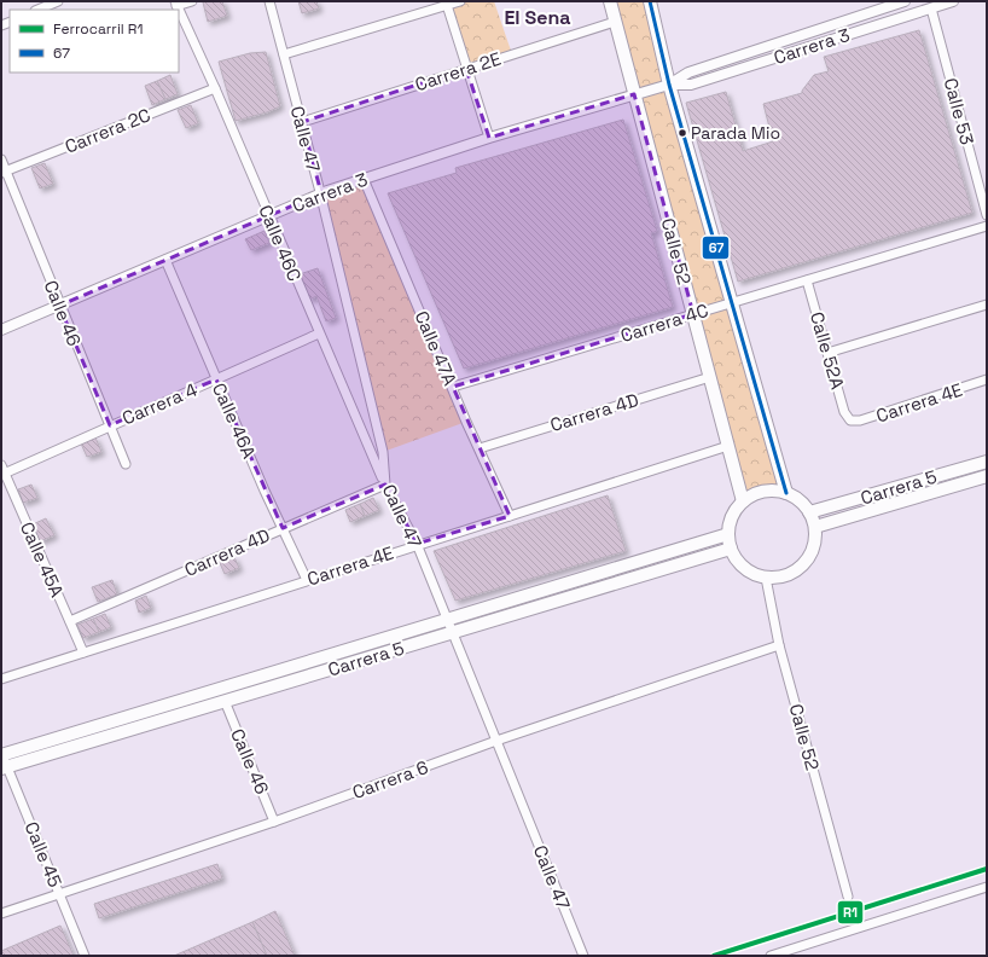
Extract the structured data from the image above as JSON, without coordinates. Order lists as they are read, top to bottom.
{
  "streets": {
    "main road": ["Calle 52", "Carrera 5"],
    "street": [
      "Carrera 3",
      "Carrera 2E",
      "Calle 53",
      "Carrera 2C",
      "Calle 47",
      "Calle 46C",
      "Calle 46",
      "Carrera 4C",
      "Calle 47A",
      "Calle 52A",
      "Carrera 4E",
      "Carrera 4",
      "Carrera 4D",
      "Calle 46A",
      "Calle 45A",
      "Carrera 6",
      "Calle 45"
    ]
  },
  "crossings": [
    ["Carrera 3", "Calle 53"],
    ["Carrera 3", "Calle 47"],
    ["Carrera 3", "Calle 46C"],
    ["Carrera 3", "Calle 52"],
    ["Carrera 3", "Calle 46"],
    ["Carrera 3", "Calle 47A"],
    ["Carrera 3", "Calle 46A"],
    ["Carrera 2E", "Calle 47"],
    ["Carrera 2E", "Calle 52"],
    ["Carrera 2C", "Calle 46C"],
    ["Carrera 2C", "Calle 46"],
    ["Calle 47", "Calle 46C"],
    ["Calle 47", "Carrera 4E"],
    ["Calle 47", "Carrera 4D"],
    ["Calle 47", "Carrera 5"],
    ["Calle 47", "Carrera 6"],
    ["Calle 46C", "Carrera 4"],
    ["Calle 46C", "Carrera 4D"],
    ["Calle 52", "Carrera 4C"],
    ["Calle 52", "Carrera 4E"],
    ["Calle 52", "Carrera 4D"],
    ["Calle 52", "Carrera 5"],
    ["Calle 52", "Carrera 6"],
    ["Calle 46", "Carrera 4"],
    ["Calle 46", "Carrera 5"],
    ["Calle 46", "Carrera 6"],
    ["Carrera 4C", "Calle 47A"],
    ["Carrera 4C", "Calle 52A"],
    ["Calle 47A", "Carrera 4E"],
    ["Calle 47A", "Carrera 4D"],
    ["Calle 52A", "Carrera 4E"],
    ["Carrera 4E", "Calle 46A"],
    ["Carrera 4E", "Calle 45A"],
    ["Carrera 4", "Calle 46A"],
    ["Carrera 4", "Calle 45A"],
    ["Carrera 4D", "Calle 46A"],
    ["Carrera 4D", "Calle 45A"],
    ["Carrera 5", "Calle 45"],
    ["Carrera 6", "Calle 45"]
  ],
  "districts": ["El Sena"],
  "places": ["Parada Mio"],
  "lines": ["transit line 67", "rail line R1"],
  "legend": ["Ferrocarril R1", "67"]
}
